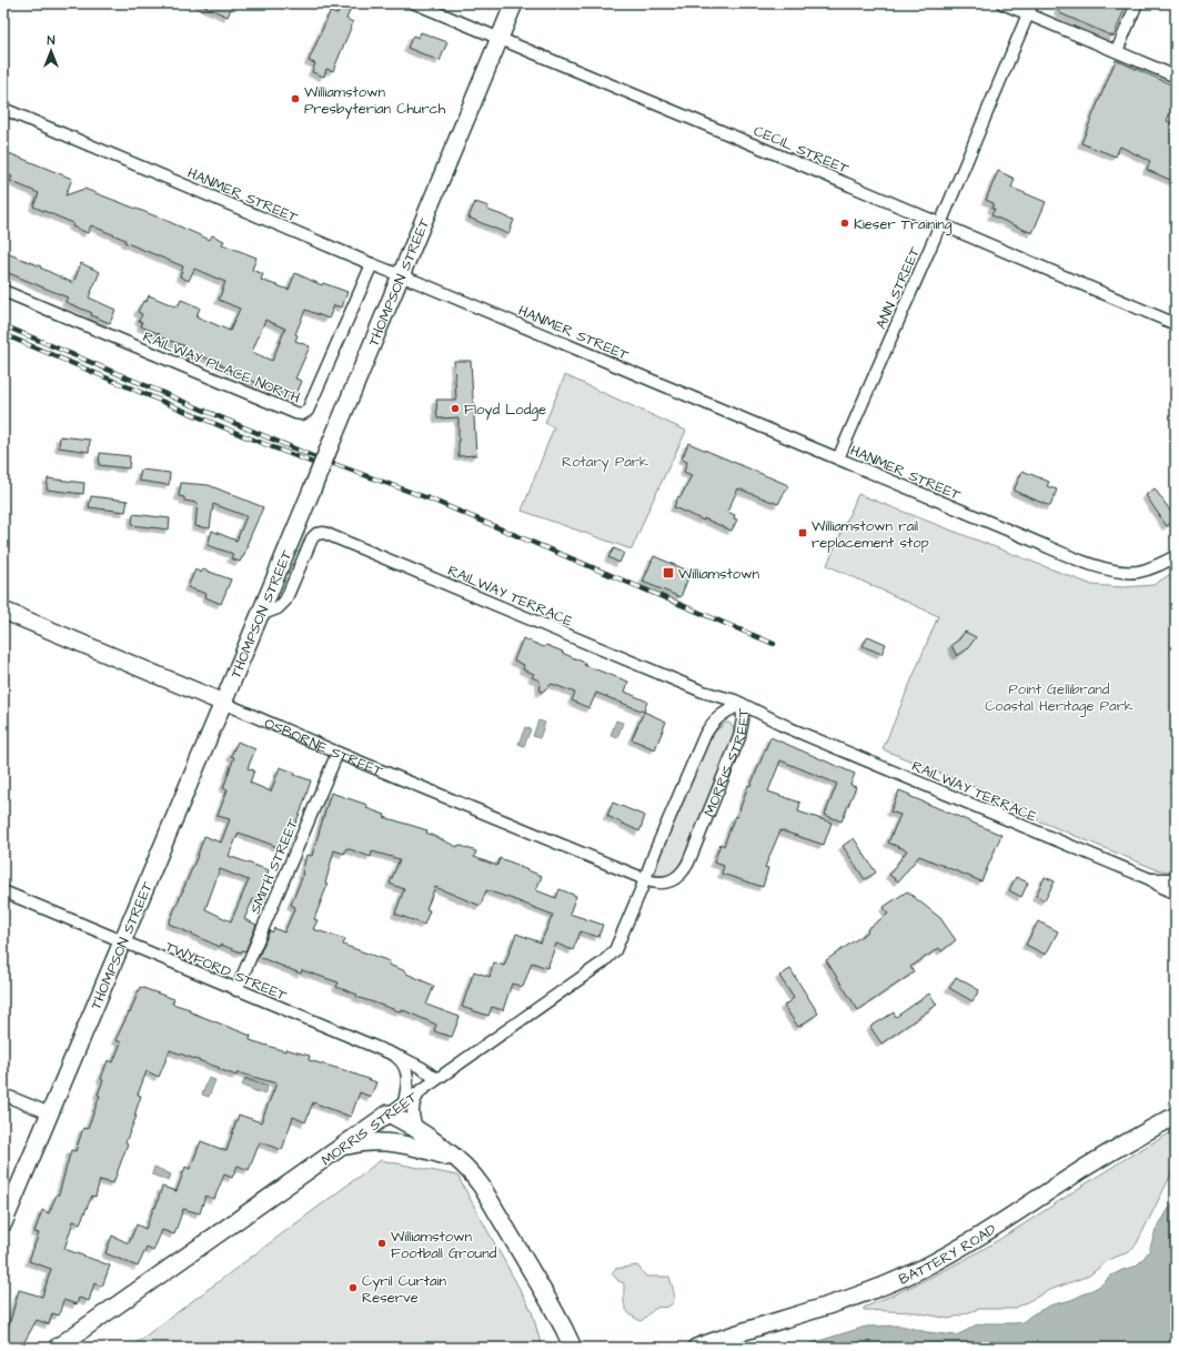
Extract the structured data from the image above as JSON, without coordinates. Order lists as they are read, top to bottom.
{
  "streets": {
    "street": [
      "CECIL STREET",
      "HANMER STREET",
      "THOMPSON STREET",
      "ANN STREET",
      "RAILWAY PLACE NORTH",
      "RAILWAY TERRACE",
      "OSBORNE STREET",
      "MORRIS STREET",
      "SMITH STREET",
      "TWYFORD STREET",
      "BATTERY ROAD"
    ]
  },
  "crossings": [
    ["CECIL STREET", "THOMPSON STREET"],
    ["CECIL STREET", "ANN STREET"],
    ["HANMER STREET", "THOMPSON STREET"],
    ["HANMER STREET", "ANN STREET"],
    ["HANMER STREET", "RAILWAY PLACE NORTH"],
    ["THOMPSON STREET", "RAILWAY TERRACE"],
    ["THOMPSON STREET", "OSBORNE STREET"],
    ["THOMPSON STREET", "TWYFORD STREET"],
    ["RAILWAY TERRACE", "MORRIS STREET"],
    ["OSBORNE STREET", "MORRIS STREET"],
    ["OSBORNE STREET", "SMITH STREET"],
    ["MORRIS STREET", "TWYFORD STREET"],
    ["SMITH STREET", "TWYFORD STREET"]
  ],
  "parks": ["Rotary Park", "Point Gellibrand Coastal Heritage Park"],
  "places": {
    "other": [
      "Williamstown Presbyterian Church",
      "Kieser Training",
      "Floyd Lodge",
      "Williamstown Football Ground",
      "Cyril Curtain Reserve"
    ],
    "transit": ["Williamstown rail replacement stop", "Williamstown"]
  },
  "north": "top"
}
